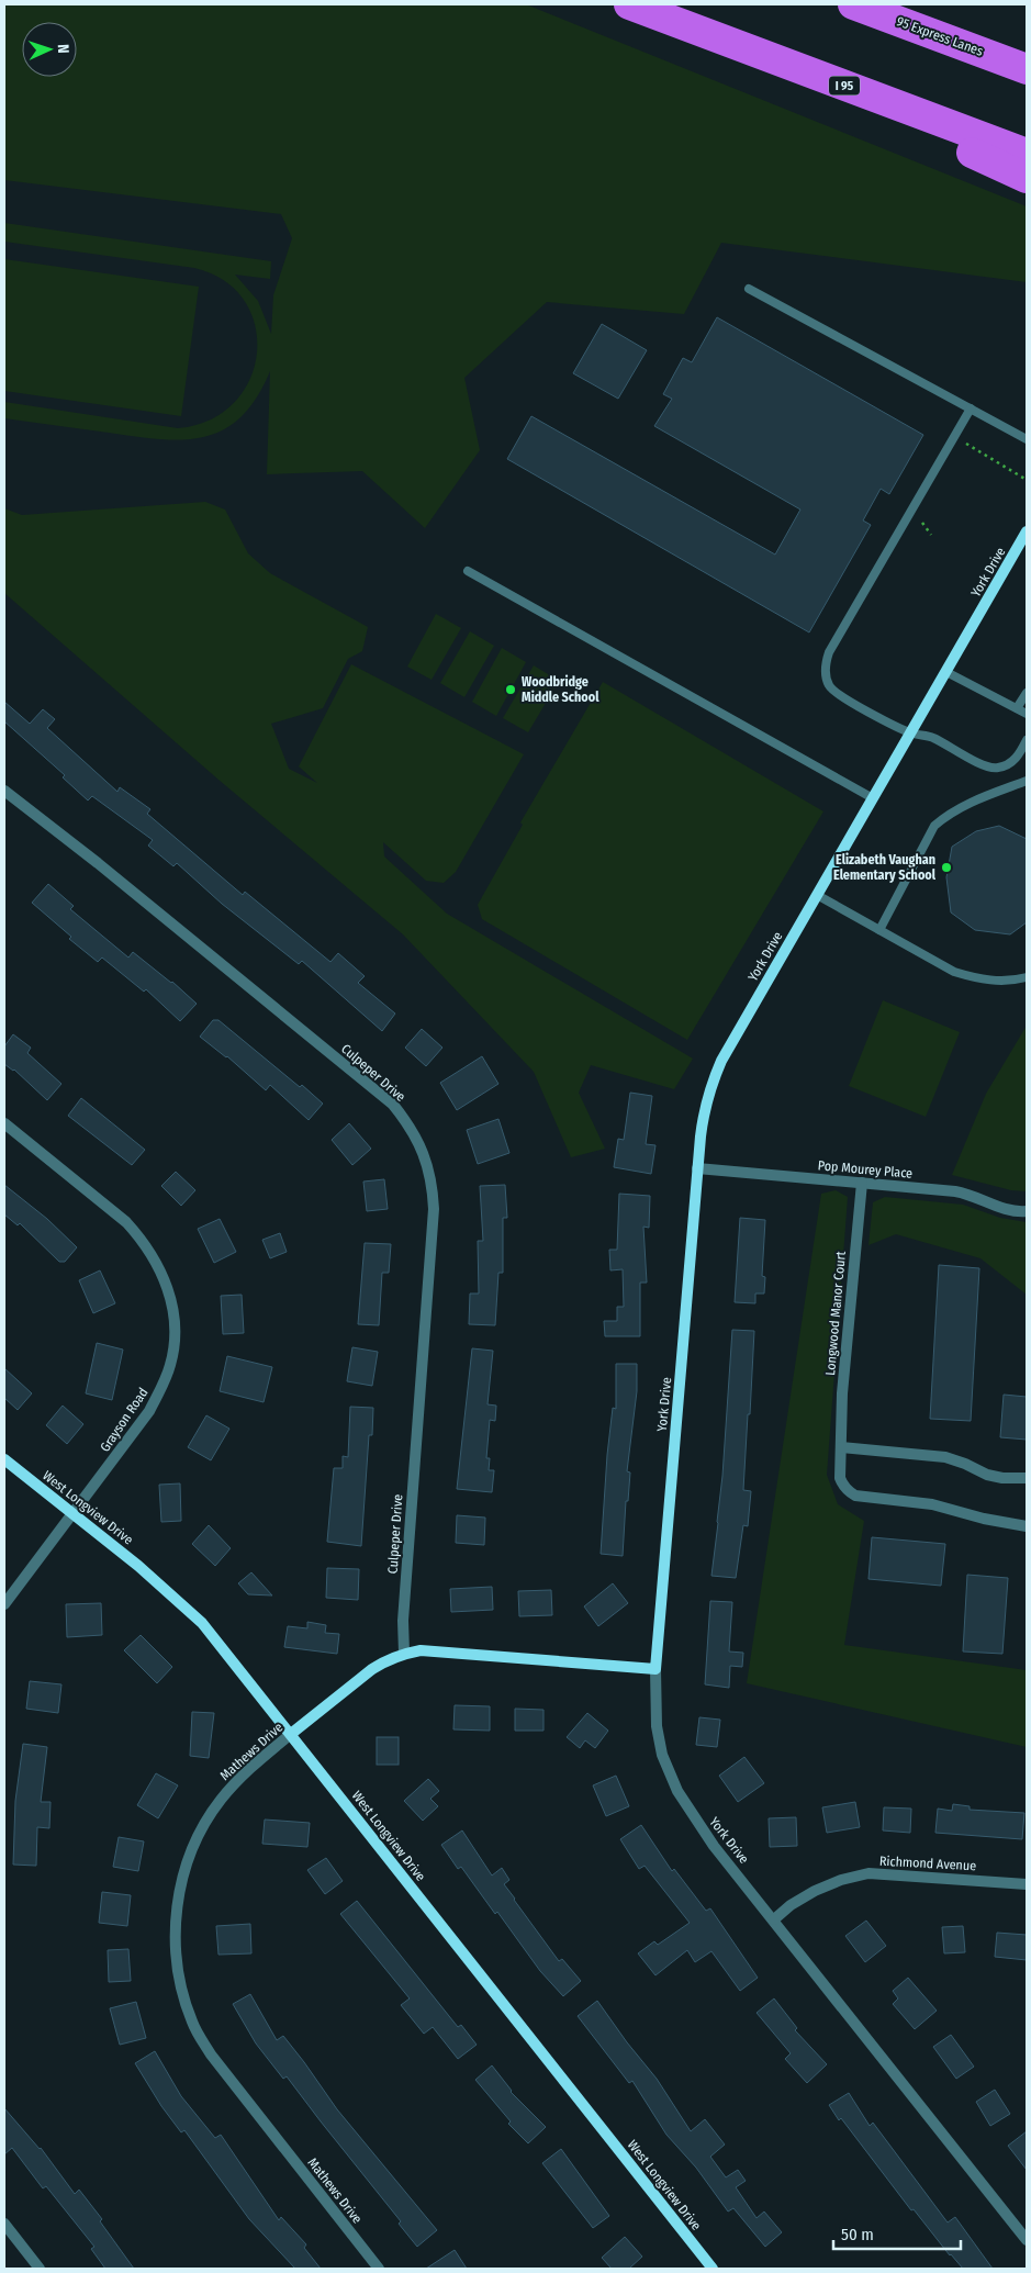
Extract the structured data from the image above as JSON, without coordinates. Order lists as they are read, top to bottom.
{
  "streets": {
    "highway": ["95 Express Lanes", "I 95"],
    "street": [
      "York Drive",
      "Culpeper Drive",
      "Pop Mourey Place",
      "Longwood Manor Court",
      "Grayson Road",
      "West Longview Drive",
      "Mathews Drive",
      "Richmond Avenue"
    ]
  },
  "crossings": [
    ["York Drive", "Pop Mourey Place"],
    ["York Drive", "Mathews Drive"],
    ["York Drive", "Richmond Avenue"],
    ["Culpeper Drive", "Mathews Drive"],
    ["Pop Mourey Place", "Longwood Manor Court"],
    ["Grayson Road", "West Longview Drive"],
    ["West Longview Drive", "Mathews Drive"]
  ],
  "places": ["Woodbridge Middle School", "Elizabeth Vaughan Elementary School"],
  "scale_bar": "50 m",
  "north": "right"
}
